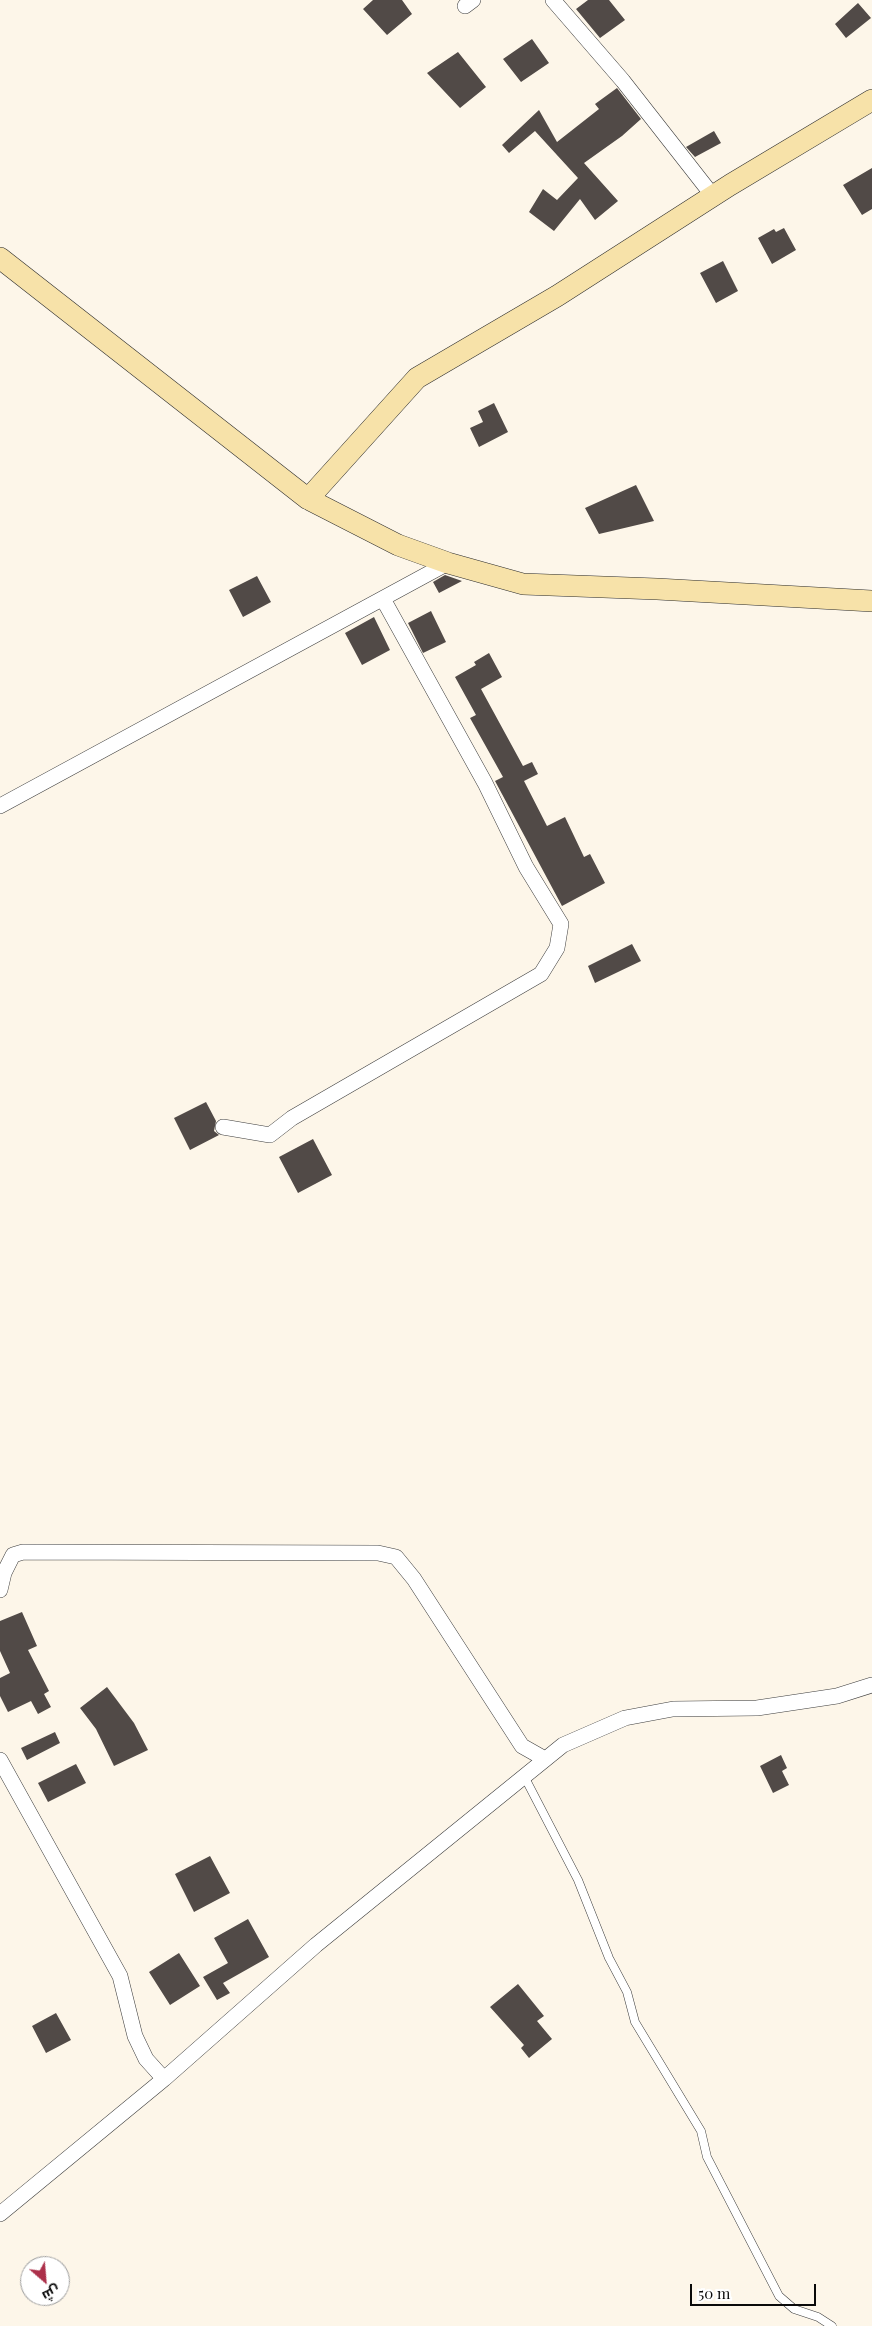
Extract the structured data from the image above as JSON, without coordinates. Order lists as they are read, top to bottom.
{
  "scale_bar": "50 m",
  "north": "bottom right"
}
